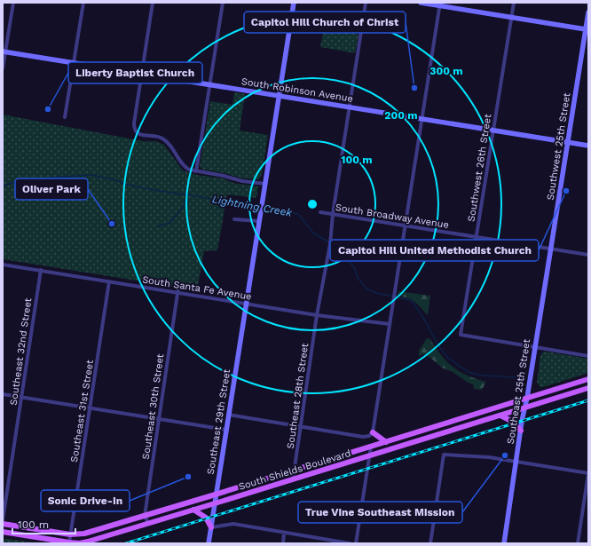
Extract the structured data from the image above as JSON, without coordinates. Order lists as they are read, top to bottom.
{
  "streets": {
    "main road": [
      "South Robinson Avenue",
      "Southwest 25th Street",
      "Southeast 25th Street",
      "Southeast 29th Street",
      "South Shields Boulevard"
    ],
    "street": [
      "Southwest 26th Street",
      "South Broadway Avenue",
      "South Santa Fe Avenue",
      "Southeast 32nd Street",
      "Southeast 28th Street",
      "Southeast 30th Street",
      "Southeast 31st Street"
    ]
  },
  "crossings": [
    ["South Robinson Avenue", "Southwest 25th Street"],
    ["South Robinson Avenue", "Southwest 26th Street"],
    ["South Robinson Avenue", "Southeast 28th Street"],
    ["South Robinson Avenue", "Southeast 29th Street"],
    ["Southwest 25th Street", "South Broadway Avenue"],
    ["Southwest 25th Street", "Southeast 25th Street"],
    ["Southwest 26th Street", "South Broadway Avenue"],
    ["Southwest 26th Street", "Southeast 25th Street"],
    ["South Broadway Avenue", "Southeast 28th Street"],
    ["South Santa Fe Avenue", "Southeast 32nd Street"],
    ["South Santa Fe Avenue", "Southeast 28th Street"],
    ["South Santa Fe Avenue", "Southeast 30th Street"],
    ["South Santa Fe Avenue", "Southeast 31st Street"],
    ["South Santa Fe Avenue", "Southeast 29th Street"],
    ["Southeast 25th Street", "South Shields Boulevard"],
    ["Southeast 28th Street", "South Shields Boulevard"],
    ["Southeast 30th Street", "South Shields Boulevard"],
    ["Southeast 31st Street", "South Shields Boulevard"],
    ["Southeast 29th Street", "South Shields Boulevard"]
  ],
  "water": ["Lightning Creek"],
  "places": [
    "Capitol Hill Church of Christ",
    "Liberty Baptist Church",
    "Capitol Hill United Methodist Church",
    "Oliver Park",
    "True Vine Southeast Mission",
    "Sonic Drive-In"
  ],
  "scale_bar": "100 m",
  "rings": ["300 m", "200 m", "100 m"]
}
